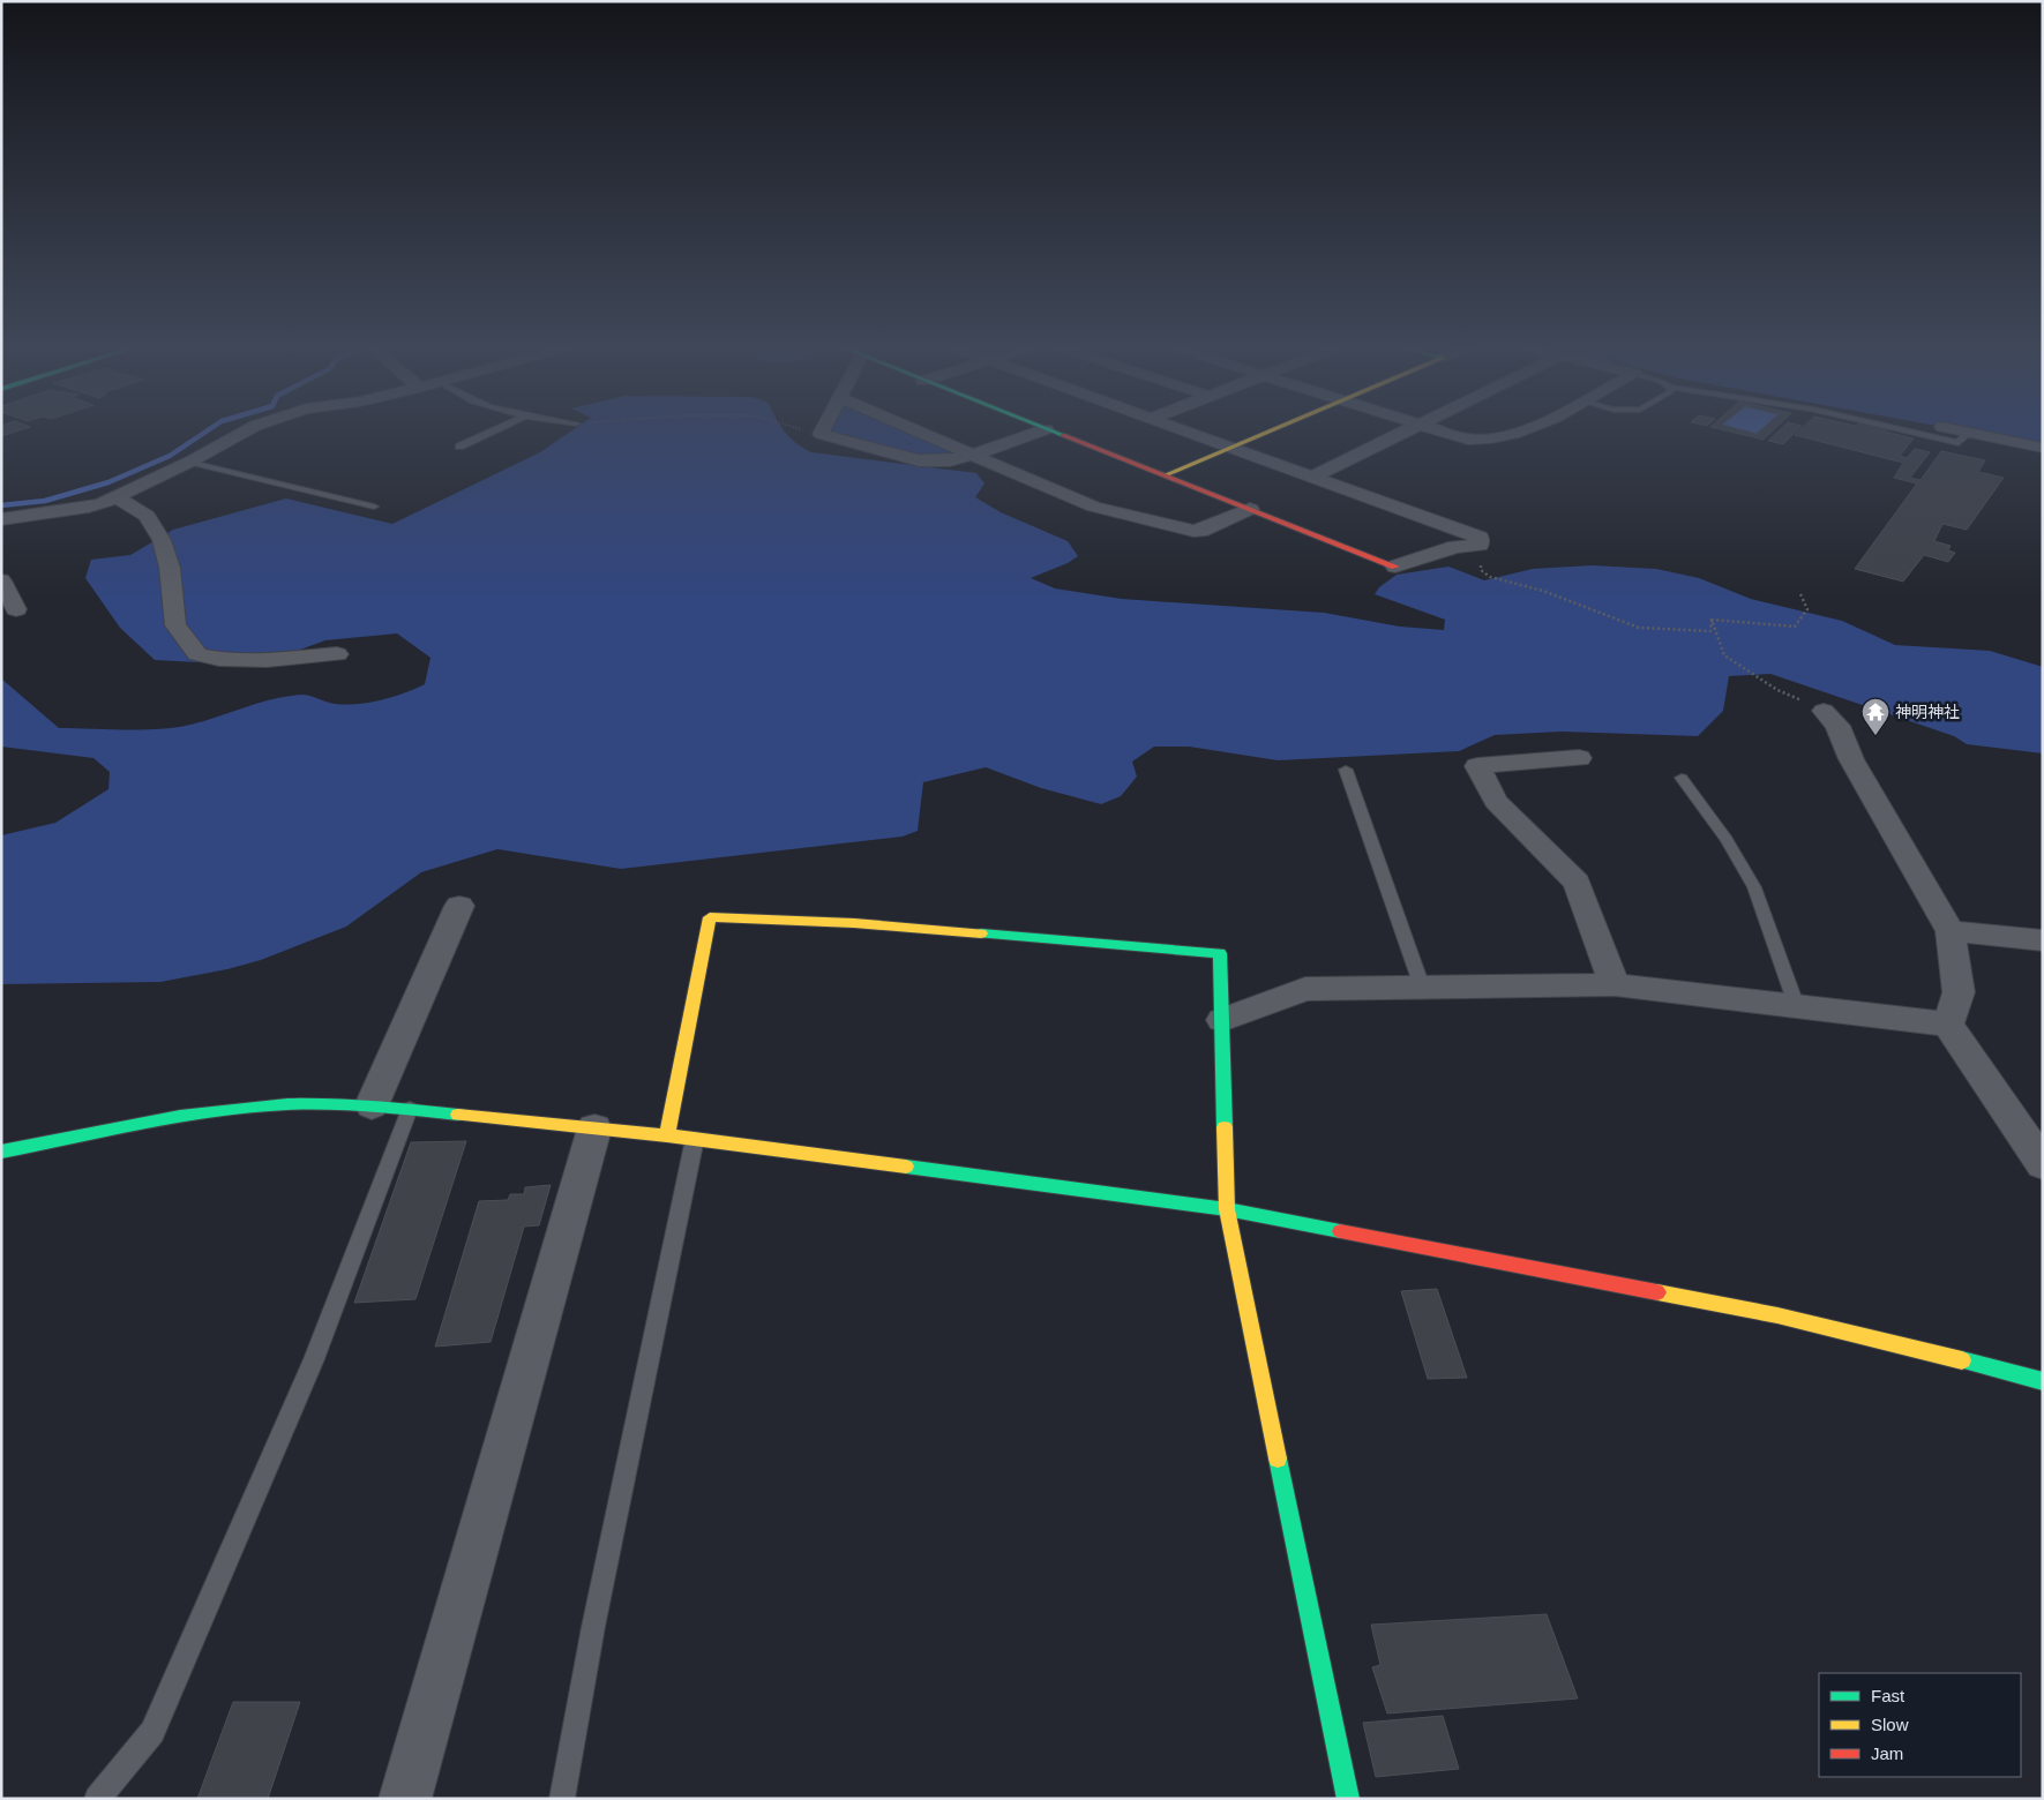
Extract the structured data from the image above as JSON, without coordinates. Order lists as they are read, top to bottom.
{
  "places": {
    "temple": ["神明神社"]
  },
  "legend": ["Fast", "Slow", "Jam"]
}
